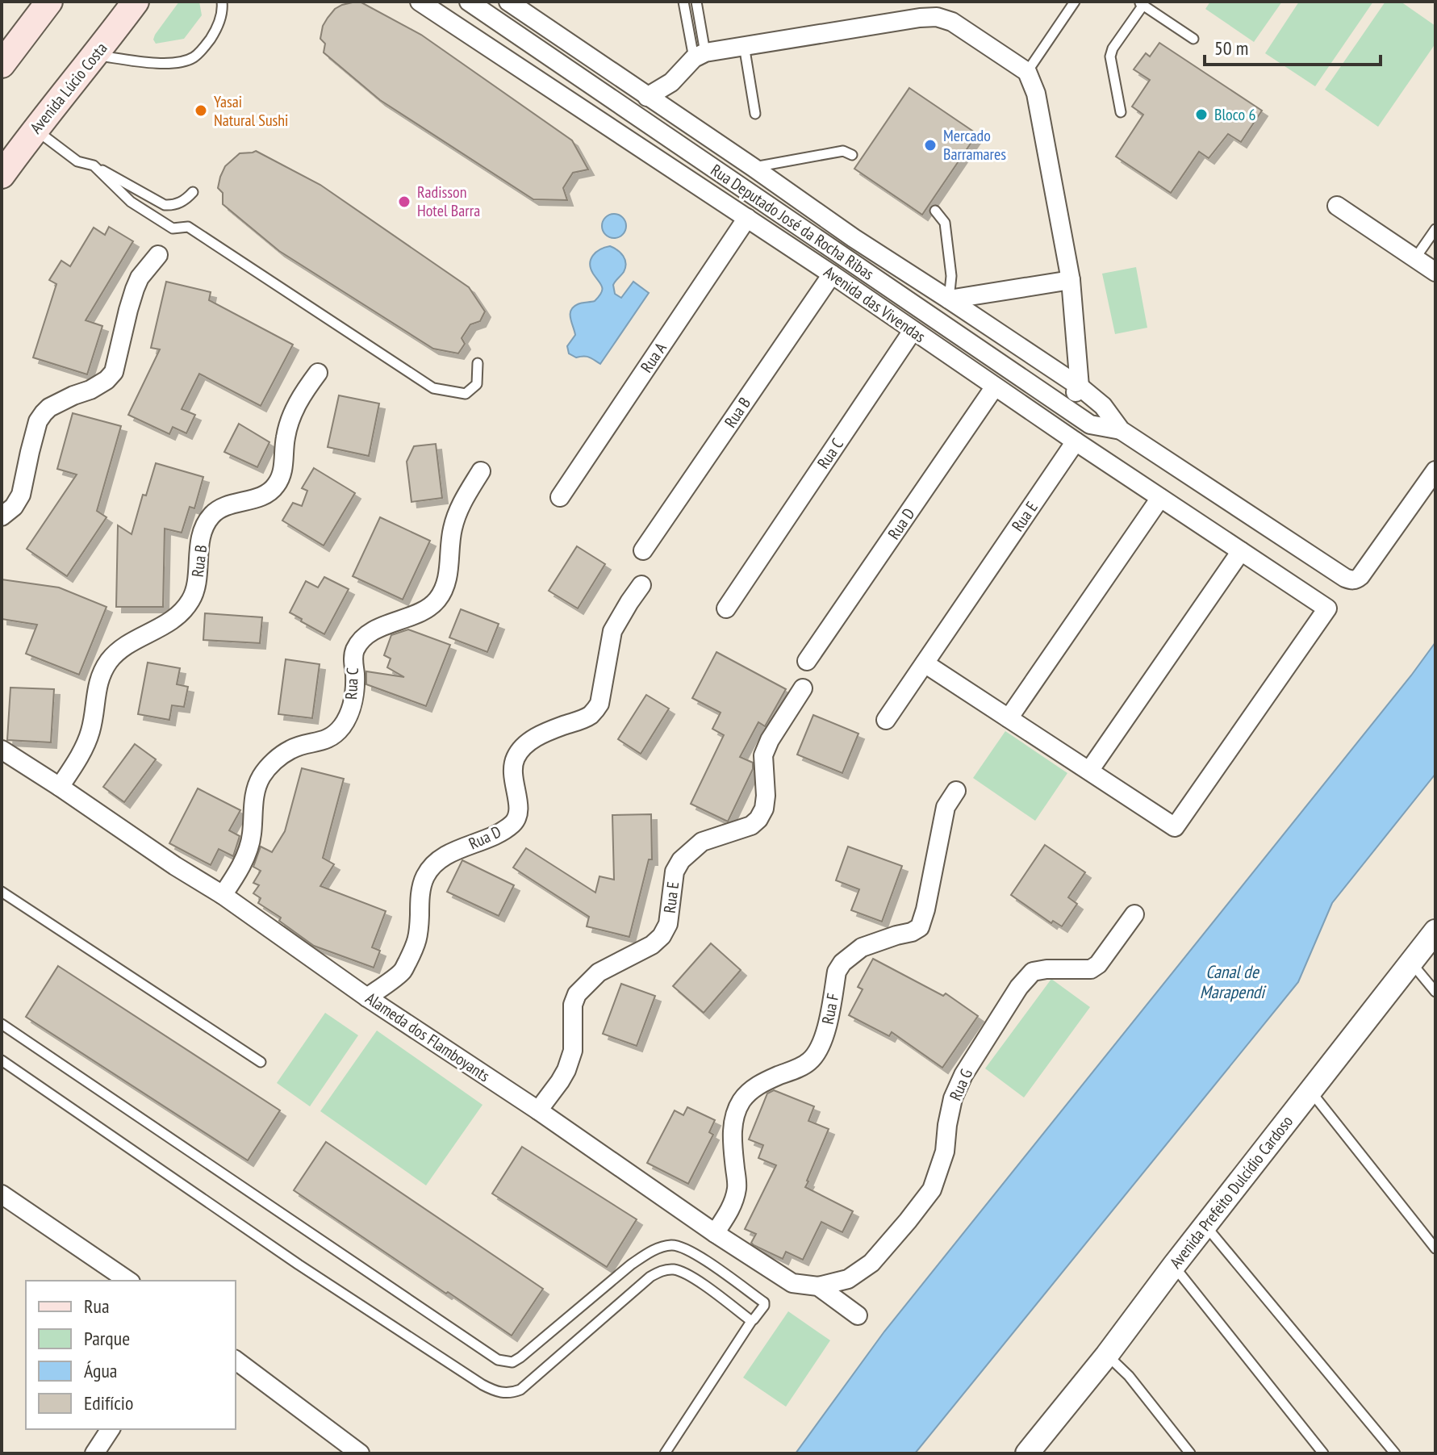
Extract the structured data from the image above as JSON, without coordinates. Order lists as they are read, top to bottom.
{
  "streets": {
    "main road": ["Avenida Lúcio Costa"],
    "street": [
      "Rua Deputado José da Rocha Ribas",
      "Avenida das Vivendas",
      "Rua A",
      "Rua B",
      "Rua C",
      "Rua E",
      "Rua D",
      "Rua F",
      "Alameda dos Flamboyants",
      "Rua G",
      "Avenida Prefeito Dulcídio Cardoso"
    ]
  },
  "crossings": [
    ["Avenida das Vivendas", "Rua A"],
    ["Avenida das Vivendas", "Rua B"],
    ["Avenida das Vivendas", "Rua C"],
    ["Avenida das Vivendas", "Rua E"],
    ["Avenida das Vivendas", "Rua D"],
    ["Rua B", "Alameda dos Flamboyants"],
    ["Rua C", "Alameda dos Flamboyants"],
    ["Rua E", "Alameda dos Flamboyants"],
    ["Rua D", "Alameda dos Flamboyants"],
    ["Rua F", "Alameda dos Flamboyants"],
    ["Alameda dos Flamboyants", "Rua G"]
  ],
  "water": ["Canal de Marapendi"],
  "places": [
    "Yasai Natural Sushi",
    "Bloco 6",
    "Mercado Barramares",
    "Radisson Hotel Barra"
  ],
  "legend": [
    "Rua",
    "Parque",
    "Água",
    "Edifício"
  ],
  "scale_bar": "50 m"
}
